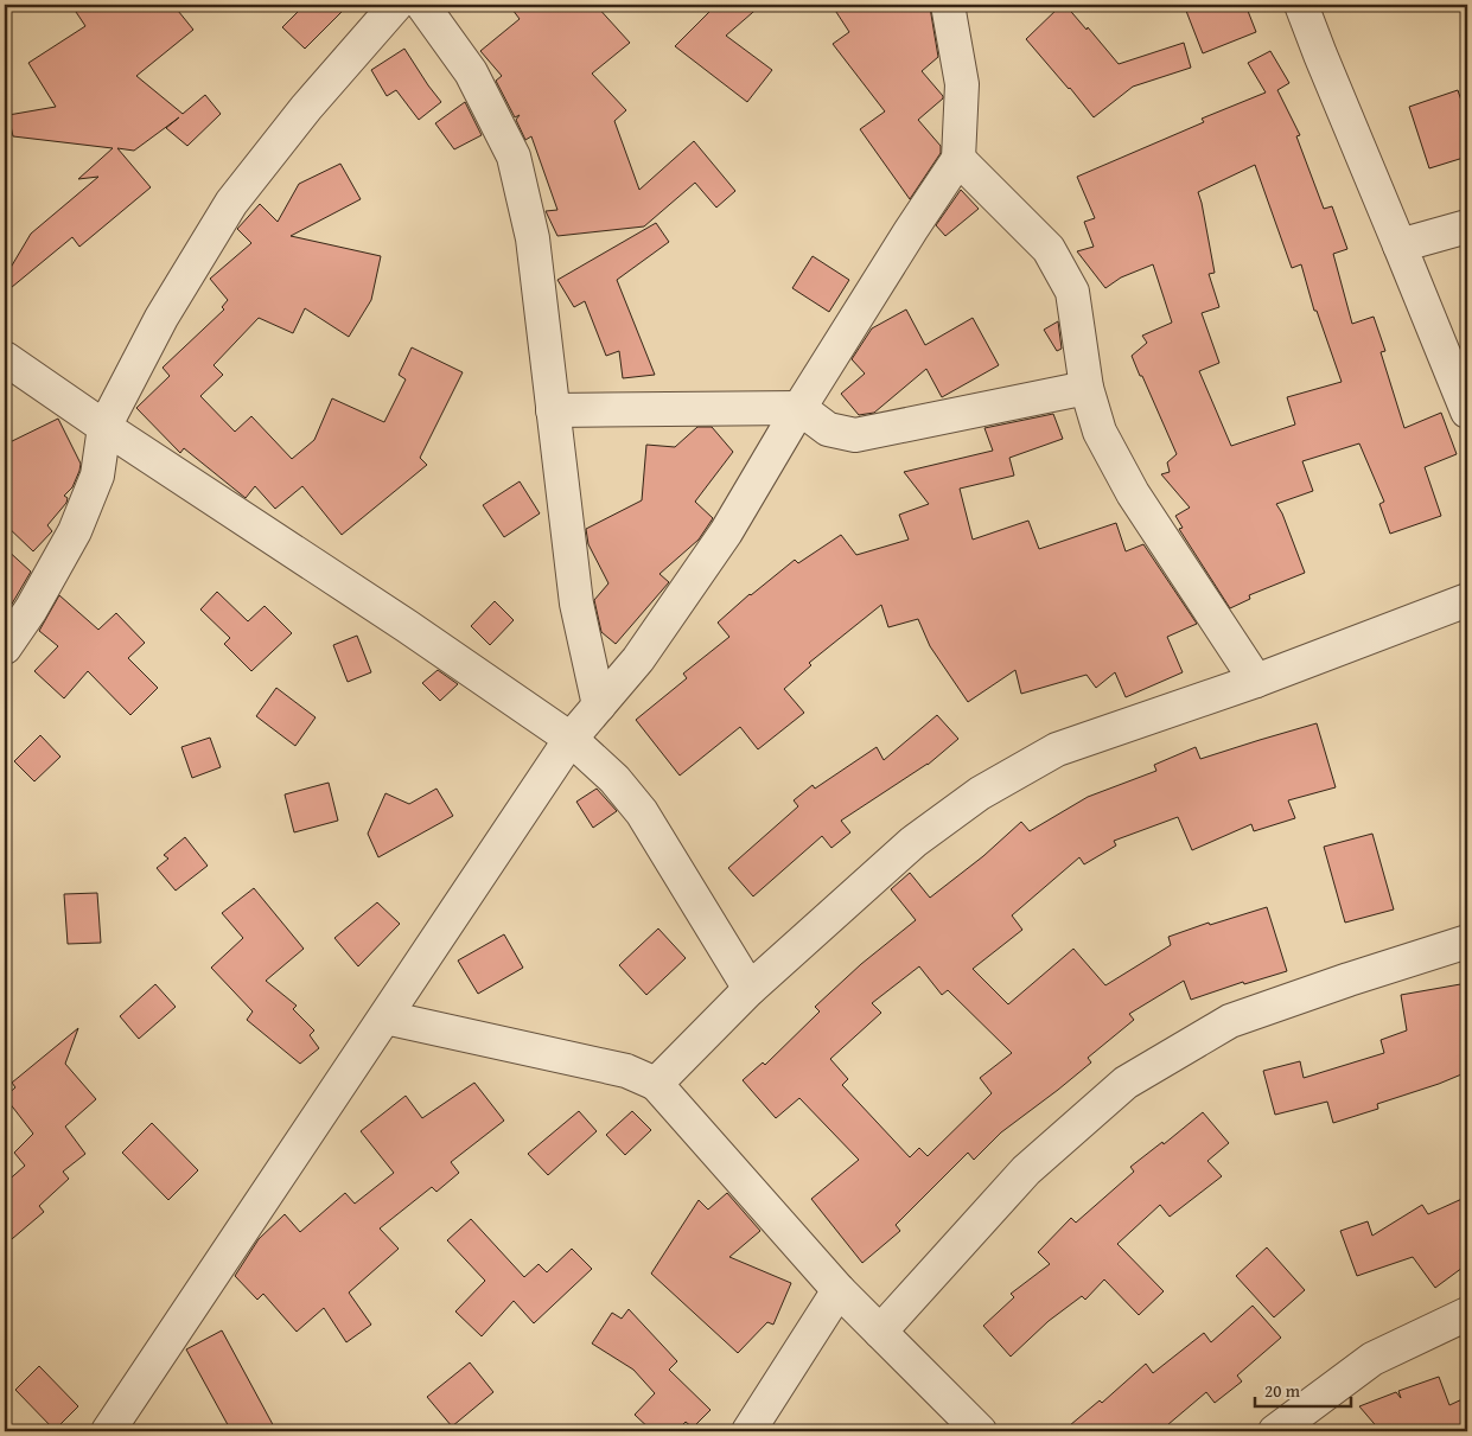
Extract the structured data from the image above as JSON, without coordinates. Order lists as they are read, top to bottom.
{
  "scale_bar": "20 m"
}
